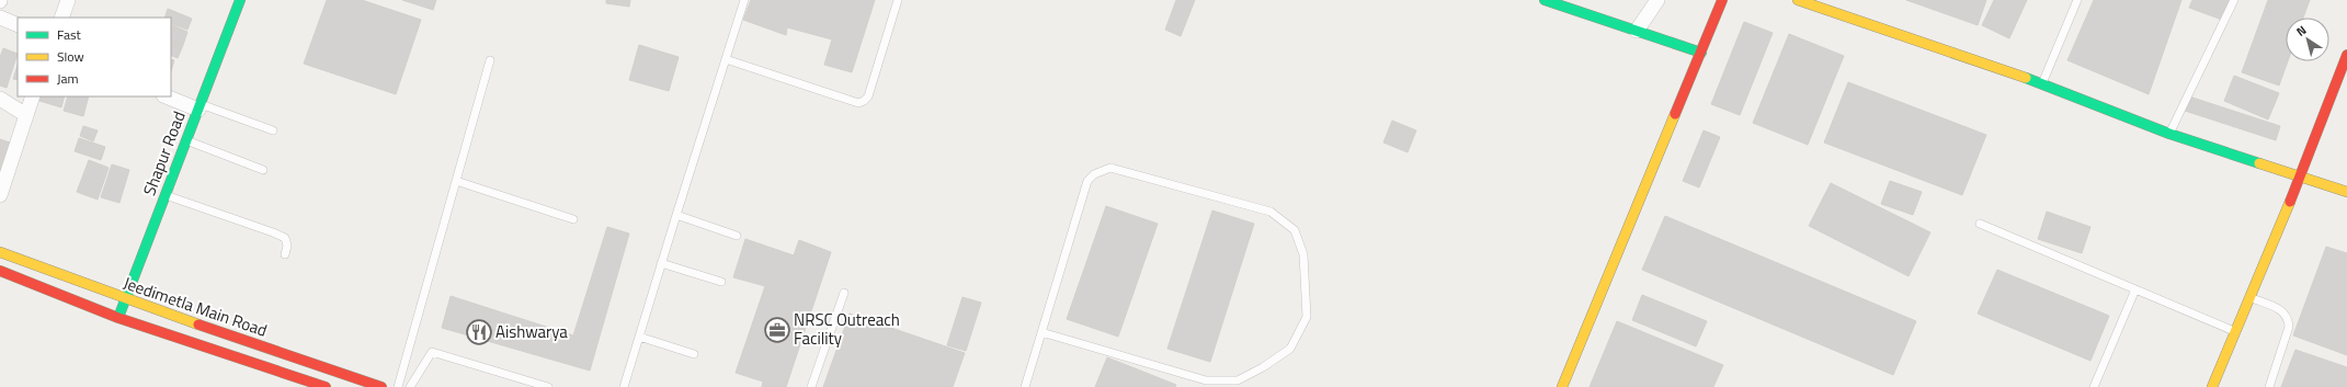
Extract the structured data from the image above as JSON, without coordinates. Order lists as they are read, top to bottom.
{
  "streets": {
    "street": ["Shapur Road", "Jeedimetla Main Road"]
  },
  "crossings": [
    ["Shapur Road", "Jeedimetla Main Road"]
  ],
  "places": {
    "office": ["NRSC Outreach Facility"],
    "restaurant": ["Aishwarya"]
  },
  "legend": ["Fast", "Slow", "Jam"],
  "north": "top left"
}
